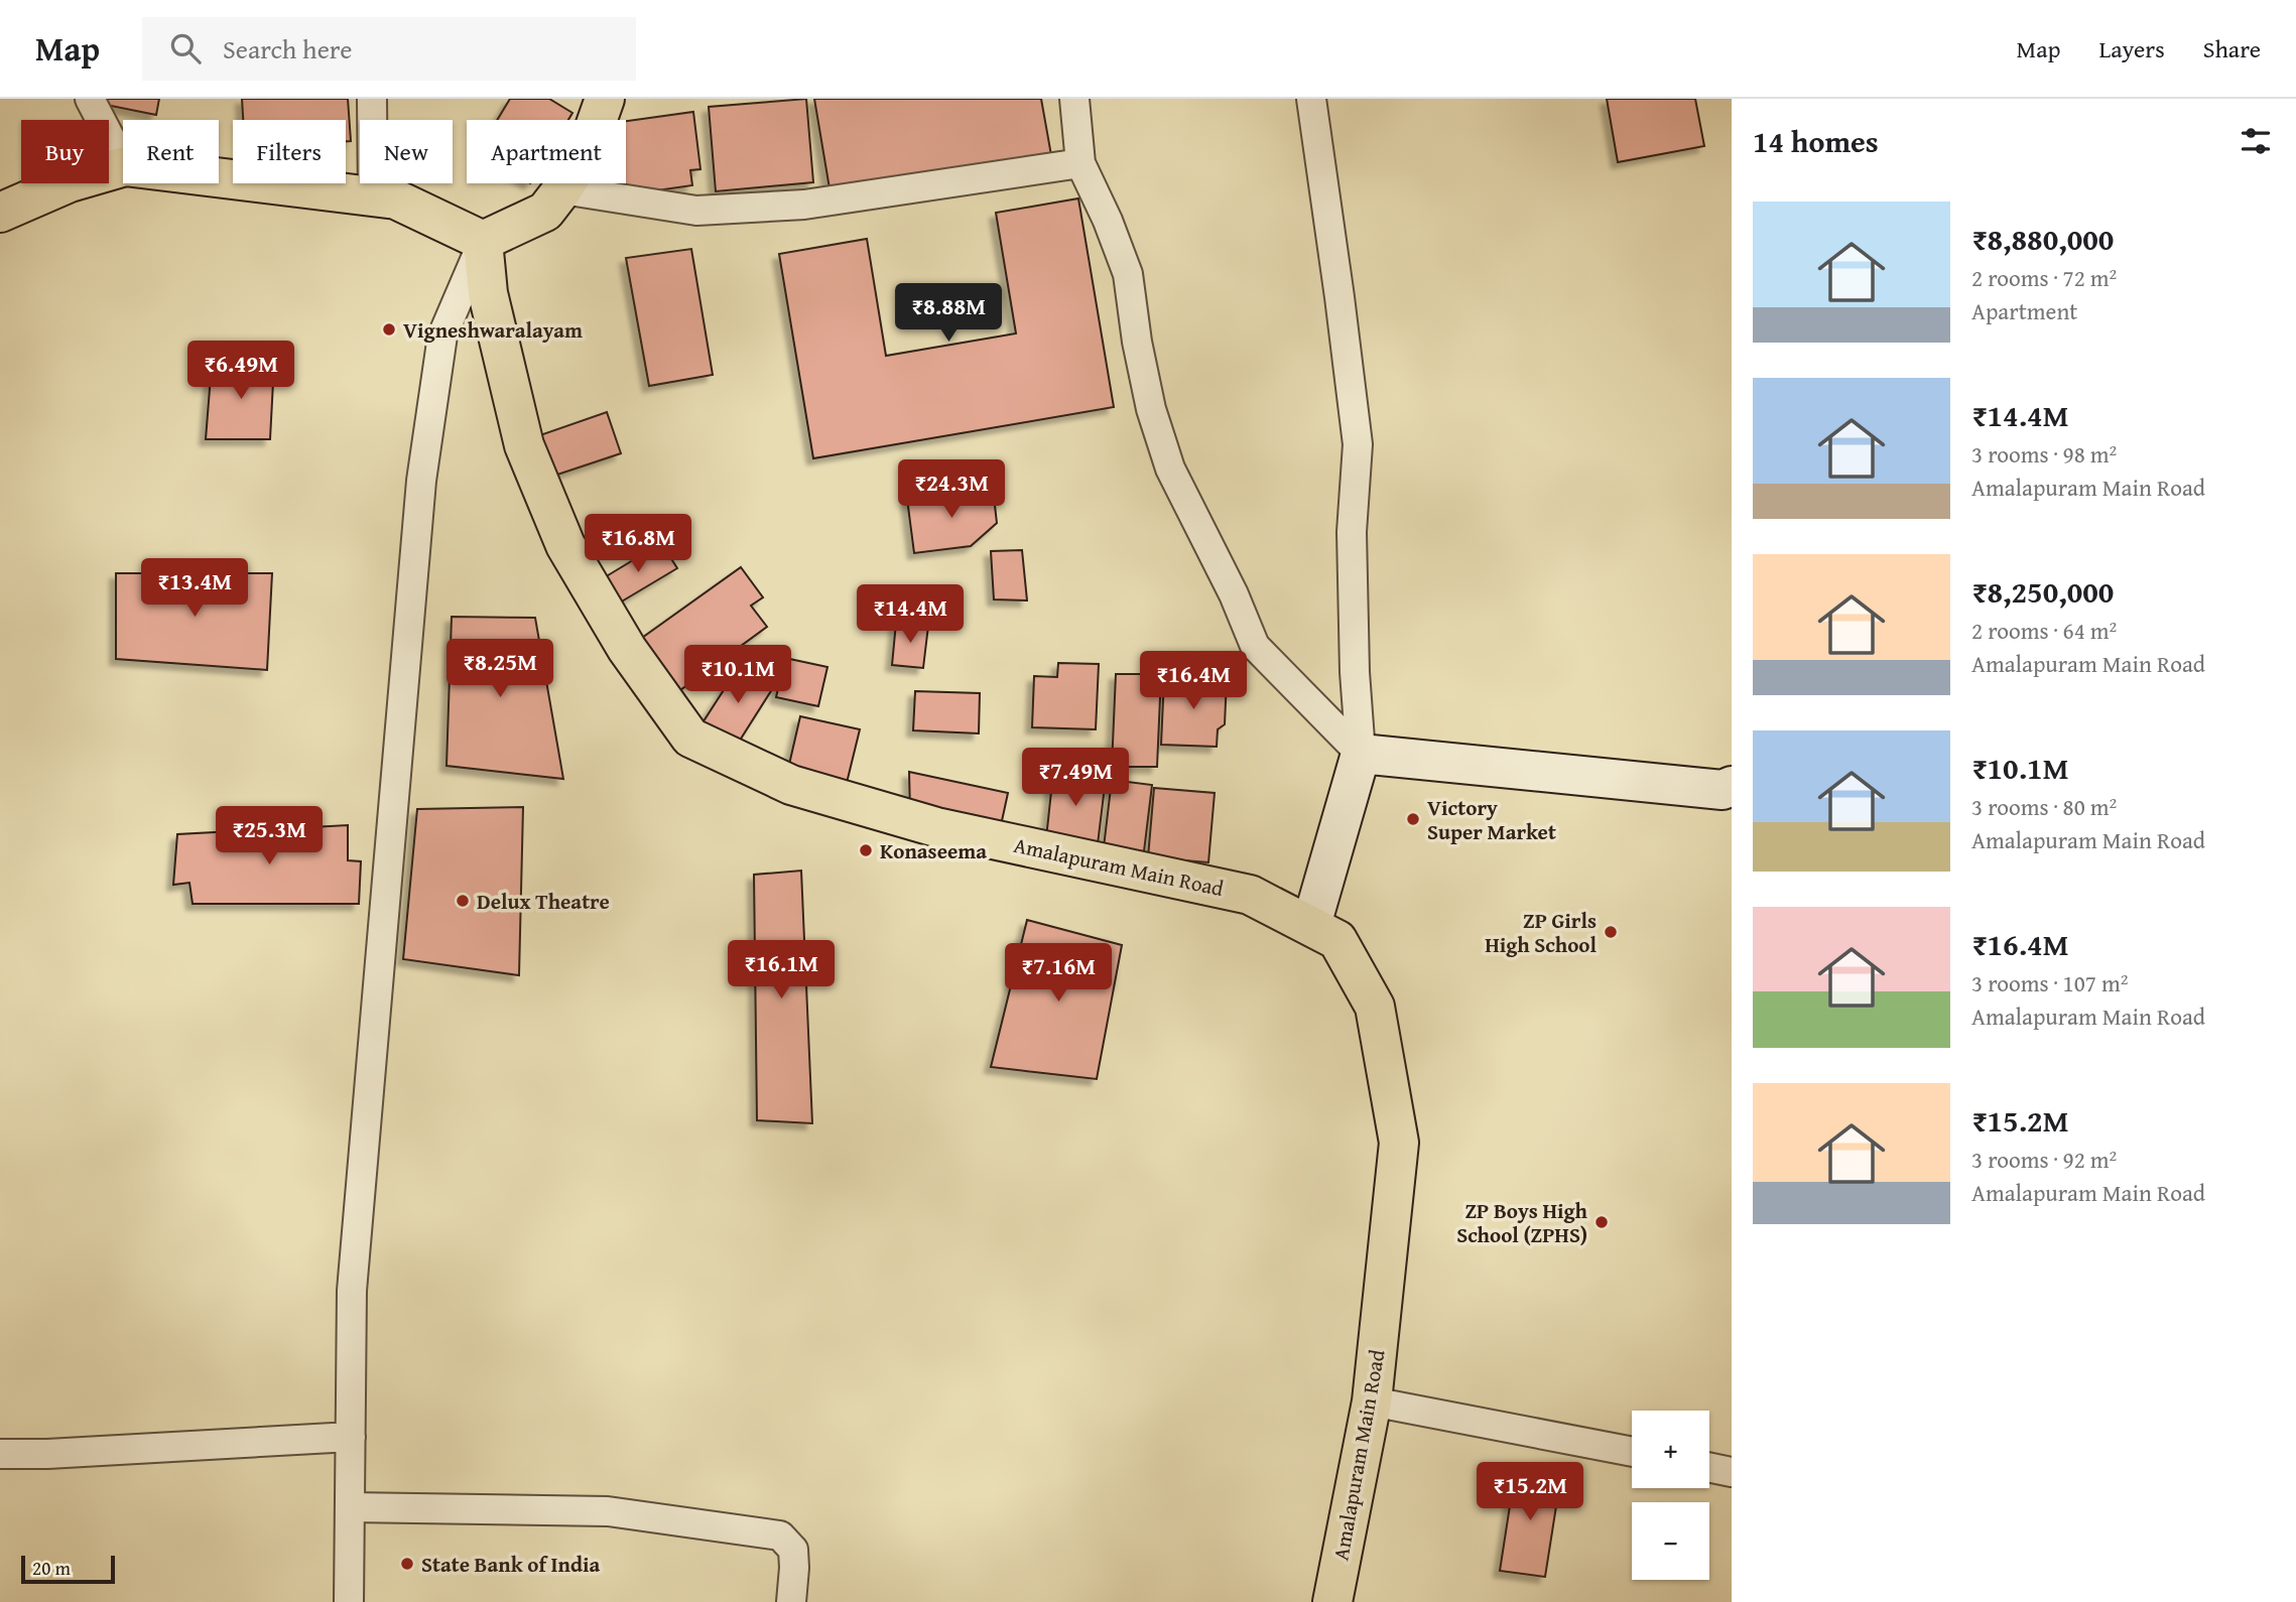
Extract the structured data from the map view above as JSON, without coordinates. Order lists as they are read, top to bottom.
{
  "streets": {
    "main road": ["Amalapuram Main Road"]
  },
  "places": [
    "Vigneshwaralayam",
    "Victory Super Market",
    "Konaseema",
    "Delux Theatre",
    "ZP Girls High School",
    "ZP Boys High School (ZPHS)",
    "State Bank of India"
  ],
  "scale_bar": "20 m",
  "page": {
    "header": "Map",
    "search": "Search here",
    "nav": ["Map", "Layers", "Share"],
    "heading": "14 homes",
    "chip": [
      "Buy",
      "Rent",
      "Filters",
      "New",
      "Apartment"
    ],
    "list": [
      {
        "name": "₹8,880,000",
        "note": "2 rooms · 72 m² · Apartment"
      },
      {
        "name": "₹14.4M",
        "note": "3 rooms · 98 m² · Amalapuram Main Road"
      },
      {
        "name": "₹8,250,000",
        "note": "2 rooms · 64 m² · Amalapuram Main Road"
      },
      {
        "name": "₹10.1M",
        "note": "3 rooms · 80 m² · Amalapuram Main Road"
      },
      {
        "name": "₹16.4M",
        "note": "3 rooms · 107 m² · Amalapuram Main Road"
      },
      {
        "name": "₹15.2M",
        "note": "3 rooms · 92 m² · Amalapuram Main Road"
      }
    ],
    "price": [
      "₹8.88M",
      "₹6.49M",
      "₹24.3M",
      "₹16.8M",
      "₹13.4M",
      "₹14.4M",
      "₹8.25M",
      "₹10.1M",
      "₹16.4M",
      "₹7.49M",
      "₹25.3M",
      "₹16.1M",
      "₹7.16M",
      "₹15.2M"
    ],
    "map_buttons": ["+", "−"],
    "scale": "20 m"
  }
}
